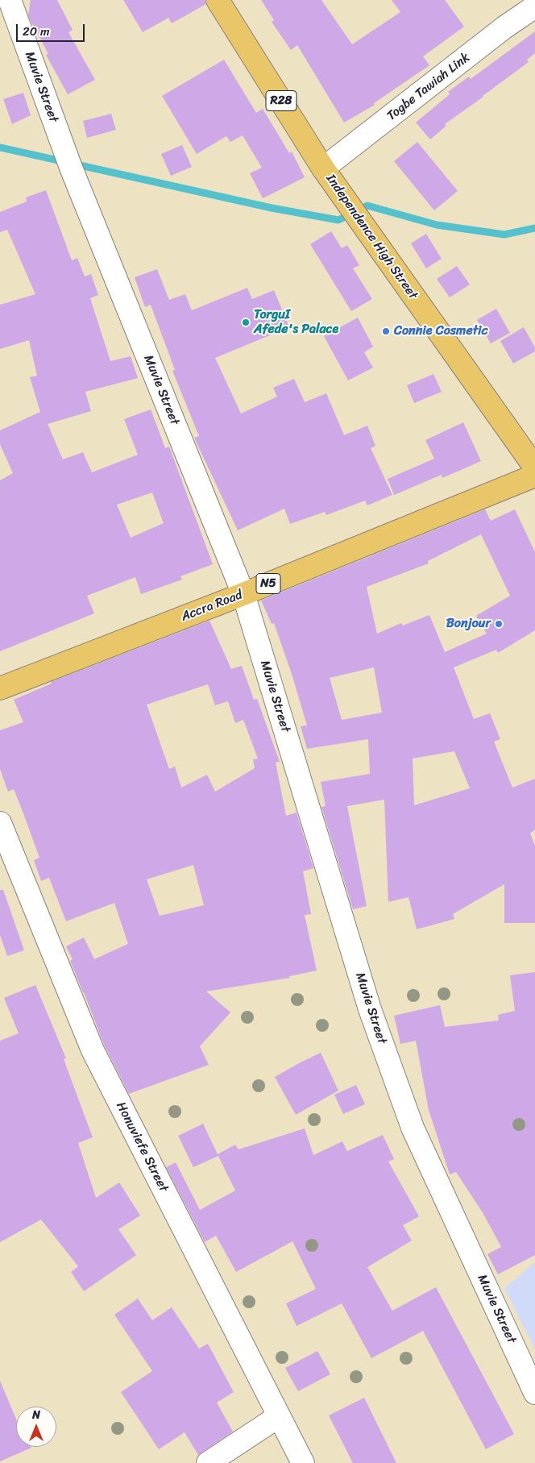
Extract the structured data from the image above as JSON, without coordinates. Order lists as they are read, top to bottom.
{
  "streets": {
    "main road": [
      "R28",
      "Independence High Street",
      "N5",
      "Accra Road"
    ],
    "street": ["Muvie Street", "Togbe Tawiah Link", "Honuviefe Street"]
  },
  "crossings": [
    ["Muvie Street", "Accra Road"],
    ["Togbe Tawiah Link", "Independence High Street"]
  ],
  "places": ["TorguI Afede's Palace", "Connie Cosmetic", "Bonjour"],
  "scale_bar": "20 m",
  "north": "top"
}
